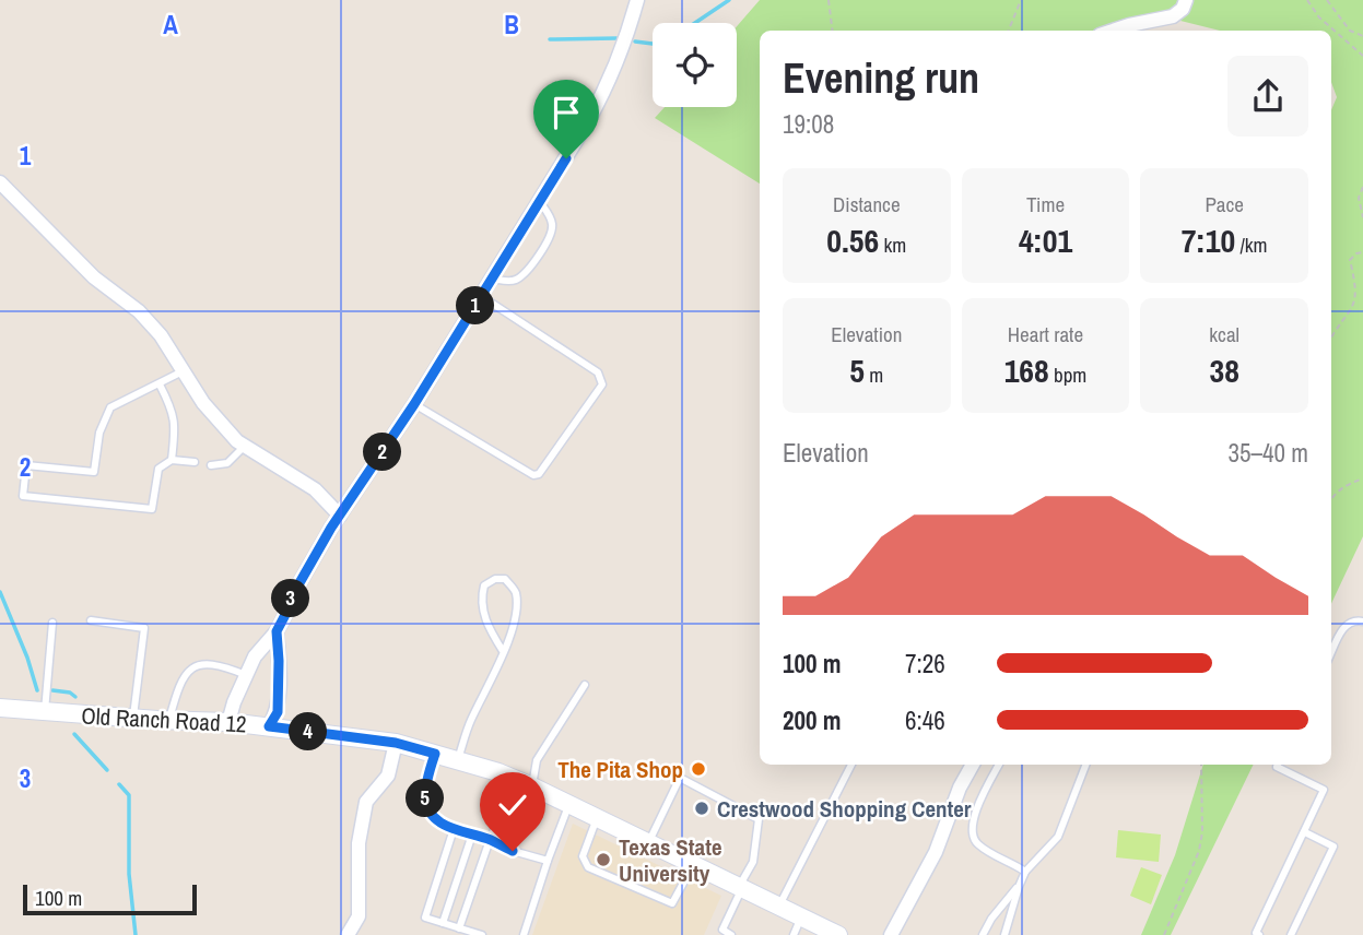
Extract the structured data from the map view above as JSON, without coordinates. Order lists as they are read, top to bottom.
{
  "streets": {
    "main road": ["Old Ranch Road 12"]
  },
  "places": ["The Pita Shop", "Crestwood Shopping Center", "Texas State University"],
  "scale_bar": "100 m",
  "page": {
    "heading": ["Evening run", "19:08"],
    "stats": [
      ["Distance", "0.56 km"],
      ["Time", "4:01"],
      ["Pace", "7:10 /km"],
      ["Elevation", "5 m"],
      ["Heart rate", "168 bpm"],
      ["kcal", "38"]
    ],
    "pins": [
      "1",
      "2",
      "3",
      "4",
      "5"
    ],
    "chart": ["Elevation", "35–40 m"],
    "list": [
      {
        "name": "100 m",
        "note": "7:26"
      },
      {
        "name": "200 m",
        "note": "6:46"
      }
    ],
    "scale": "100 m"
  },
  "grid": {
    "columns": ["A", "B"],
    "rows": ["1", "2", "3"]
  }
}
